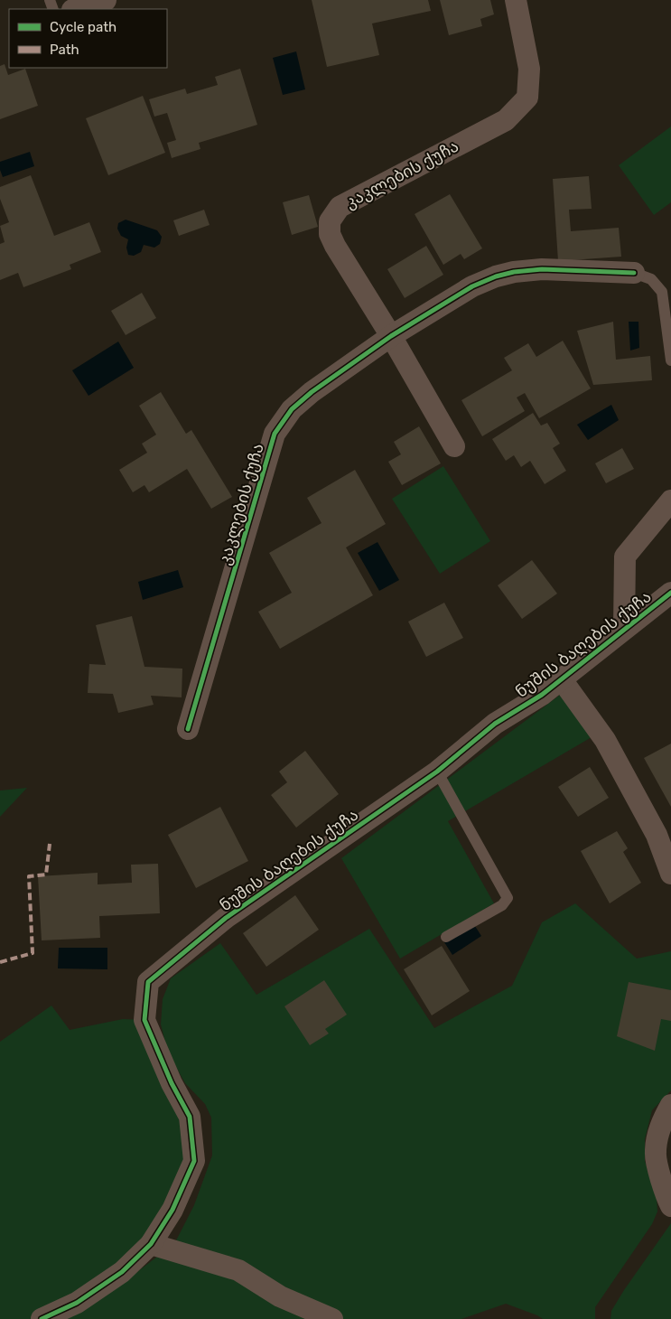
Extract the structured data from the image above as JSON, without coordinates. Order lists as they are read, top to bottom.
{
  "streets": {
    "street": ["კაკლების ქუჩა", "ნუშის ბაღების ქუჩა"]
  },
  "legend": ["Cycle path", "Path"]
}
